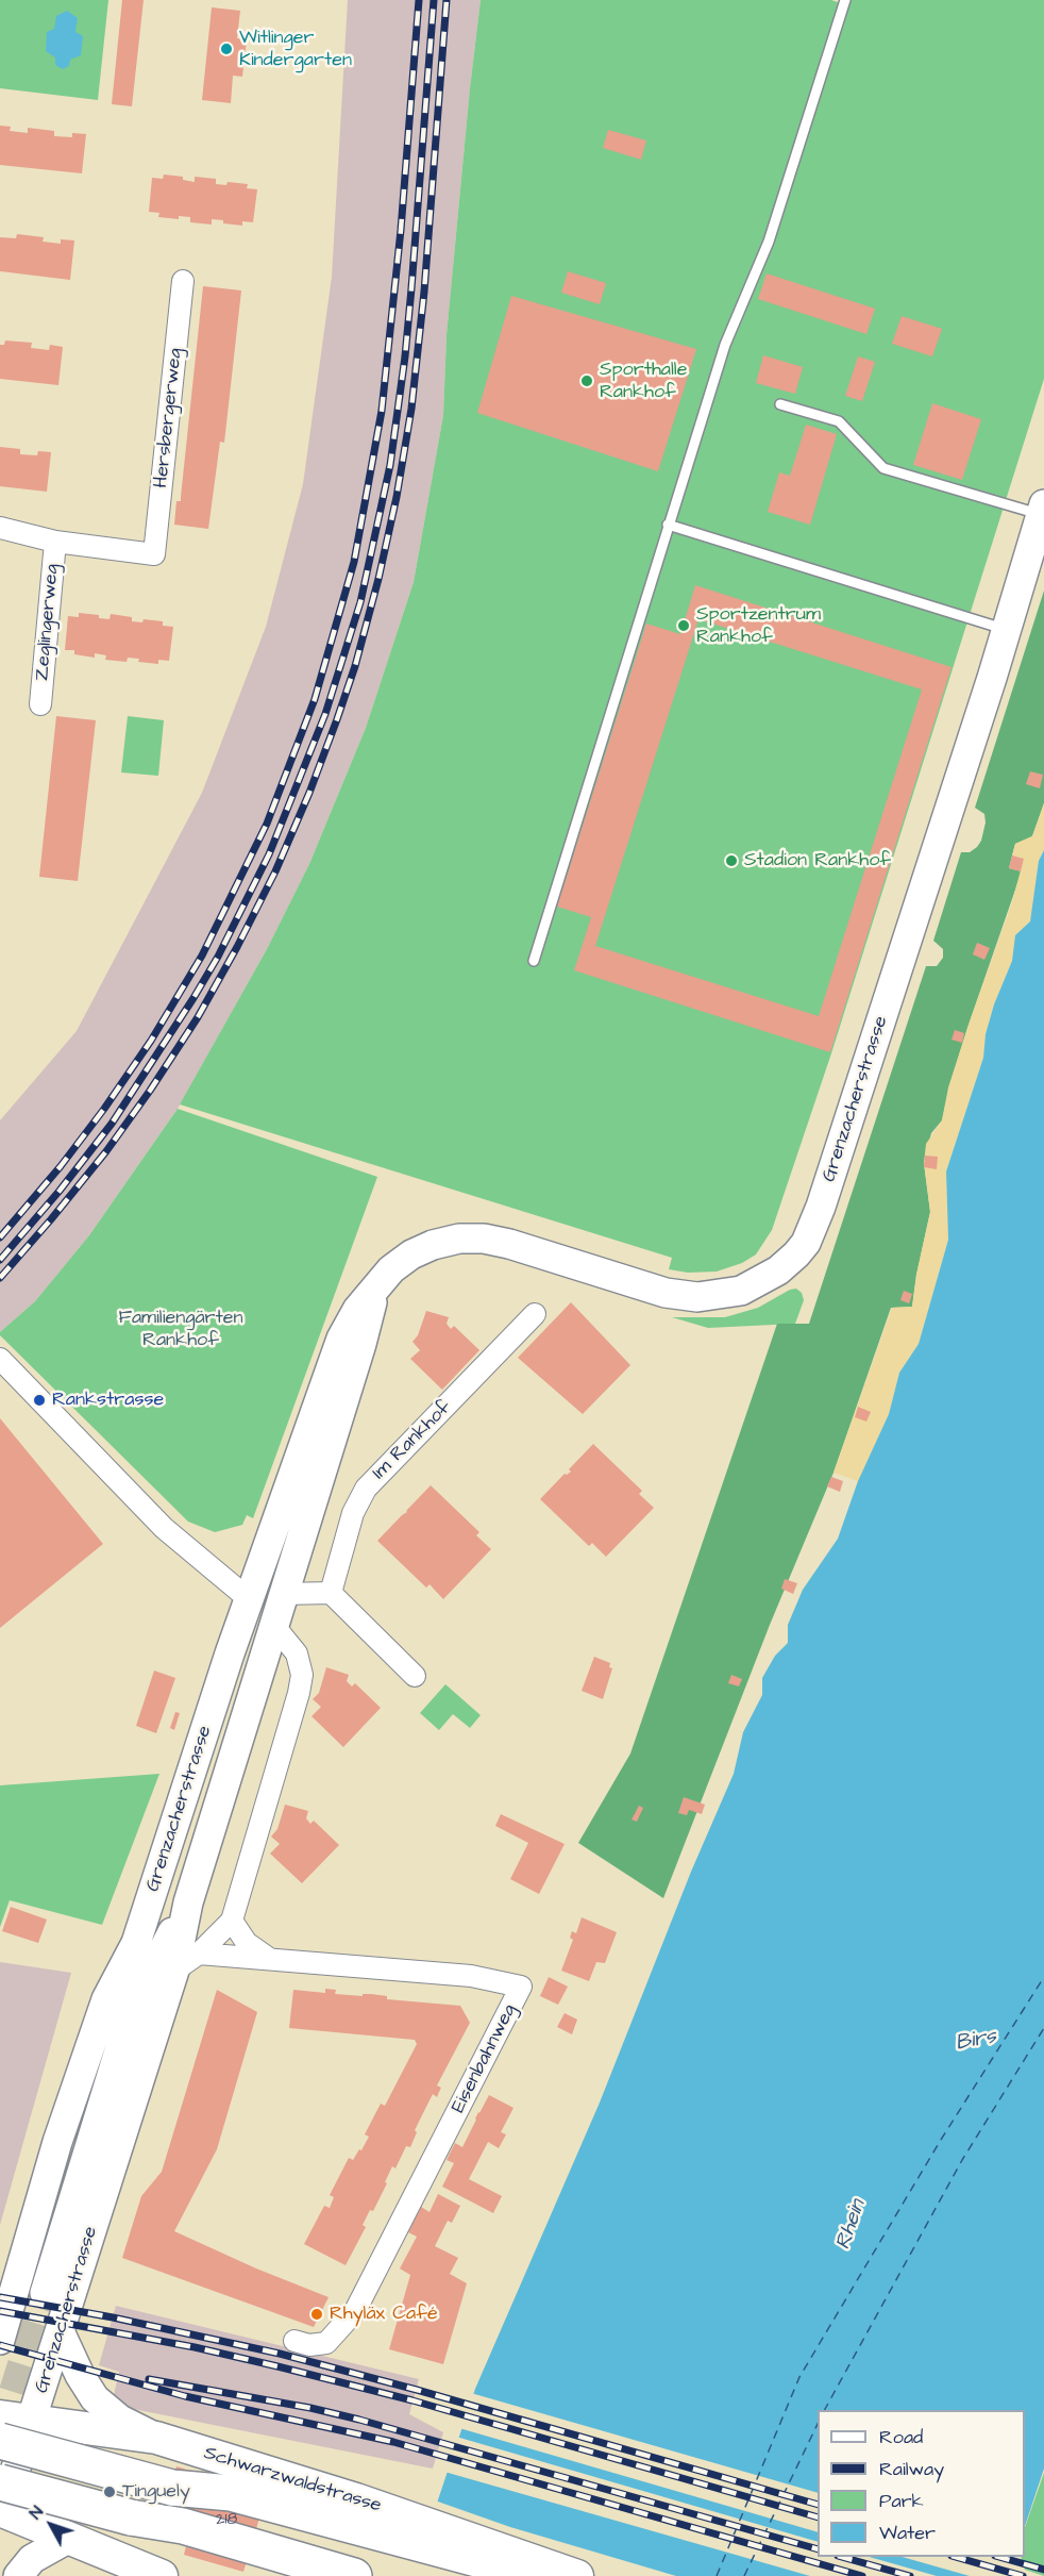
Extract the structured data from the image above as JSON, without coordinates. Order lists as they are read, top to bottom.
{
  "streets": {
    "main road": ["Grenzacherstrasse", "Schwarzwaldstrasse"],
    "street": [
      "Hersbergerweg",
      "Zeglingerweg",
      "Im Rankhof",
      "Eisenbahnweg"
    ]
  },
  "crossings": [
    ["Hersbergerweg", "Zeglingerweg"],
    ["Grenzacherstrasse", "Schwarzwaldstrasse"]
  ],
  "water": ["Birs", "Rhein"],
  "parks": ["Familiengärten Rankhof"],
  "places": [
    "Witlinger Kindergarten",
    "Sporthalle Rankhof",
    "Sportzentrum Rankhof",
    "Stadion Rankhof",
    "Rankstrasse",
    "Rhyläx Café",
    "Tinguely"
  ],
  "house_numbers": ["218"],
  "legend": [
    "Road",
    "Railway",
    "Park",
    "Water"
  ],
  "north": "top left"
}
